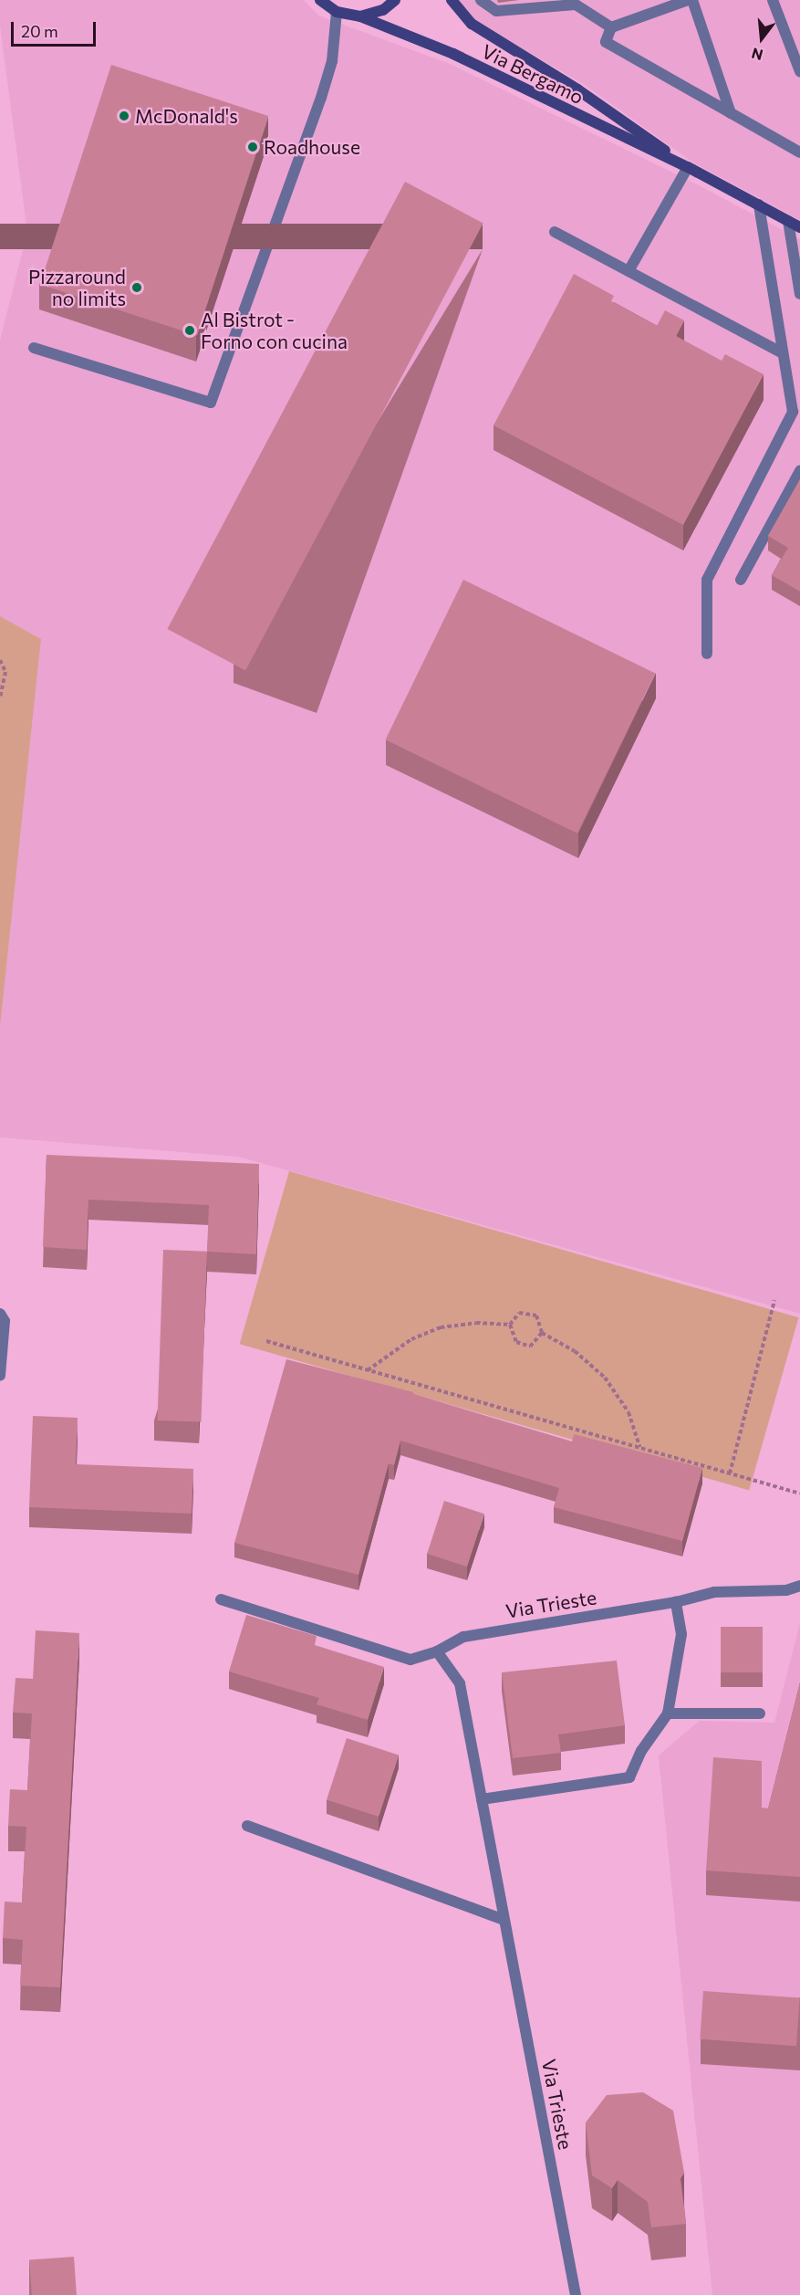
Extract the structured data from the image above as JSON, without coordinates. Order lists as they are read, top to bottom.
{
  "streets": {
    "main road": ["Via Bergamo"],
    "street": ["Via Trieste"]
  },
  "places": [
    "McDonald's",
    "Roadhouse",
    "Pizzaround no limits",
    "Al Bistrot - Forno con cucina"
  ],
  "scale_bar": "20 m",
  "north": "bottom"
}
